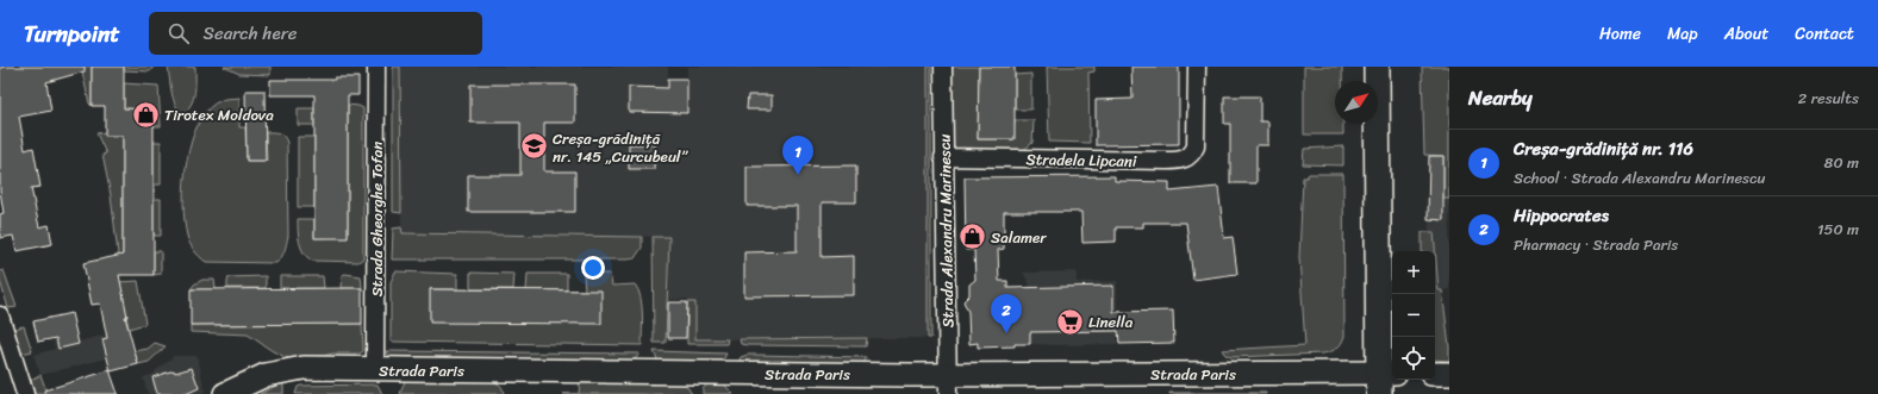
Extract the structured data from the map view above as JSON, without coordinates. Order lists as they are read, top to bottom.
{
  "streets": {
    "street": [
      "Stradela Lipcani",
      "Strada Gheorghe Tofan",
      "Strada Alexandru Marinescu",
      "Strada Paris"
    ]
  },
  "crossings": [
    ["Stradela Lipcani", "Strada Alexandru Marinescu"],
    ["Strada Gheorghe Tofan", "Strada Paris"],
    ["Strada Alexandru Marinescu", "Strada Paris"]
  ],
  "places": {
    "shop": ["Tirotex Moldova", "Salamer"],
    "school or university": ["Creșa-grădiniță nr. 145 „Curcubeul”"],
    "supermarket": ["Linella"]
  },
  "north": "top right",
  "page": {
    "header": "Turnpoint",
    "search": "Search here",
    "nav": [
      "Home",
      "Map",
      "About",
      "Contact"
    ],
    "heading": ["Nearby", "2 results"],
    "list": [
      {
        "mark": "1",
        "name": "Creșa-grădiniță nr. 116",
        "note": "School · Strada Alexandru Marinescu",
        "value": "80 m"
      },
      {
        "mark": "2",
        "name": "Hippocrates",
        "note": "Pharmacy · Strada Paris",
        "value": "150 m"
      }
    ],
    "pins": ["1", "2"],
    "map_buttons": ["+", "−"]
  }
}
